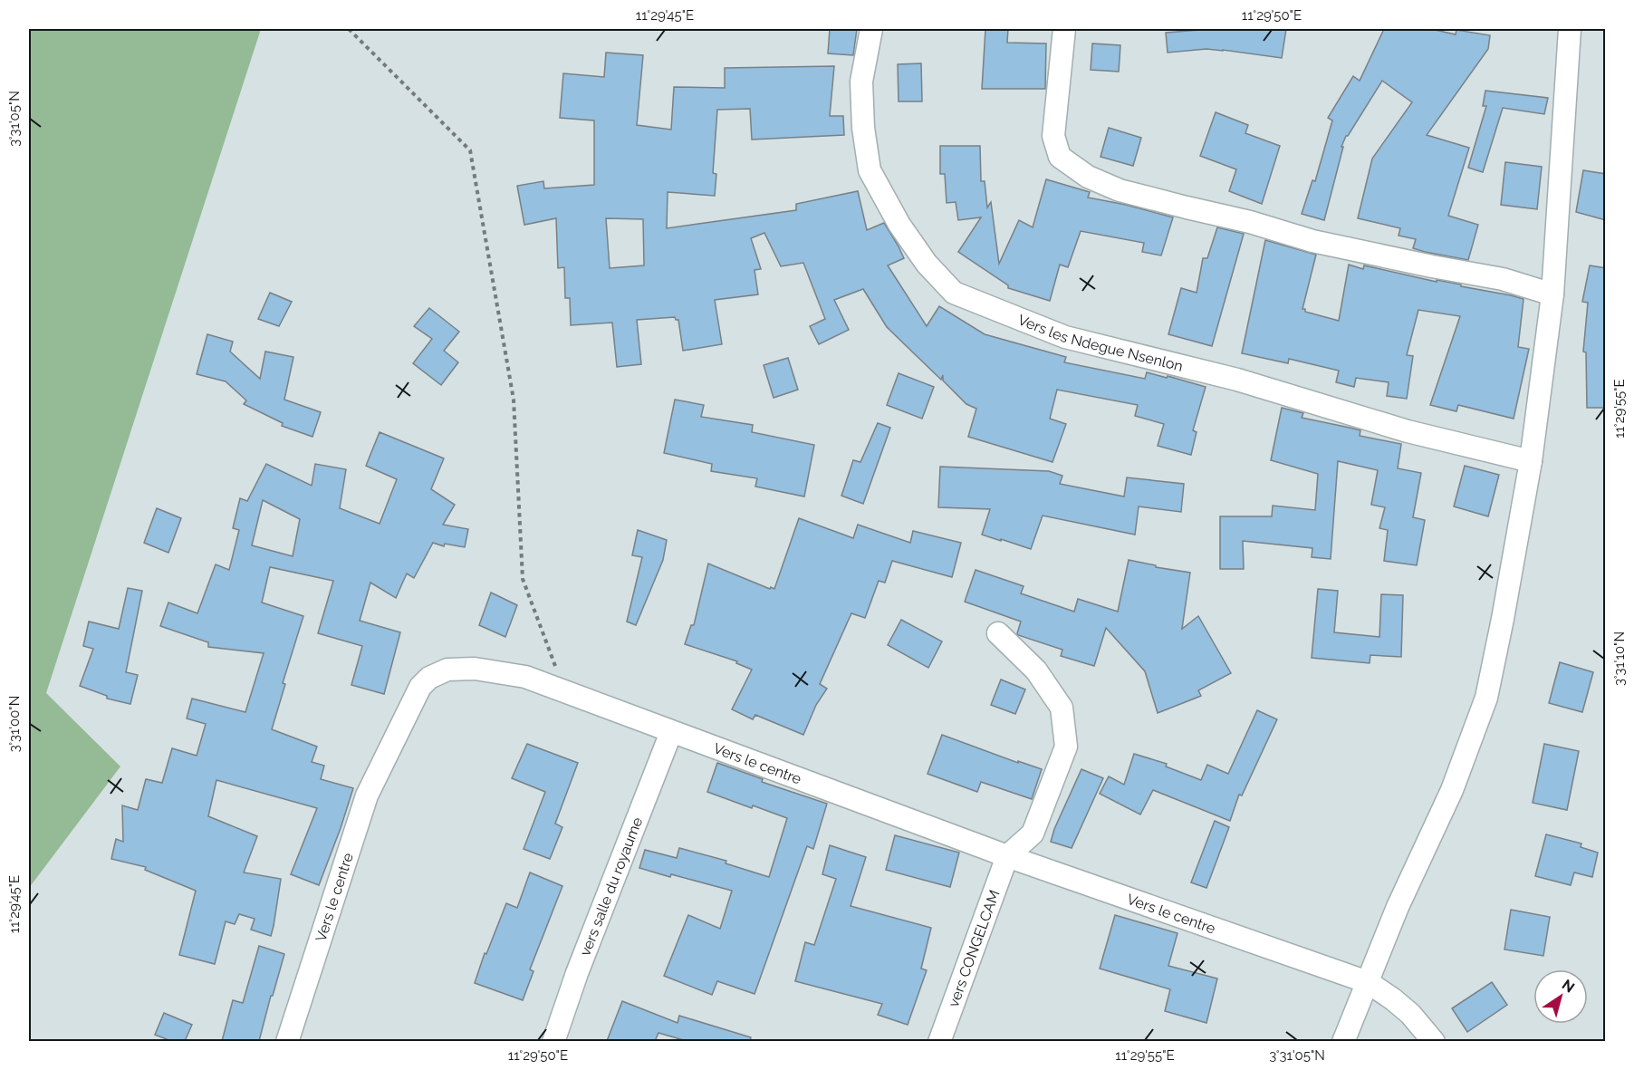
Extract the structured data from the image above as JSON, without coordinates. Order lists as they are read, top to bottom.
{
  "streets": {
    "street": [
      "Vers les Ndegue Nsenlon",
      "Vers le centre",
      "vers salle du royaume",
      "vers CONGELCAM"
    ]
  },
  "crossings": [
    ["Vers le centre", "vers salle du royaume"],
    ["Vers le centre", "vers CONGELCAM"]
  ],
  "north": "top right",
  "coordinates": [
    "11°29'45\"E",
    "11°29'50\"E",
    "3°31'05\"N",
    "11°29'55\"E",
    "3°31'10\"N",
    "3°31'00\"N"
  ]
}
